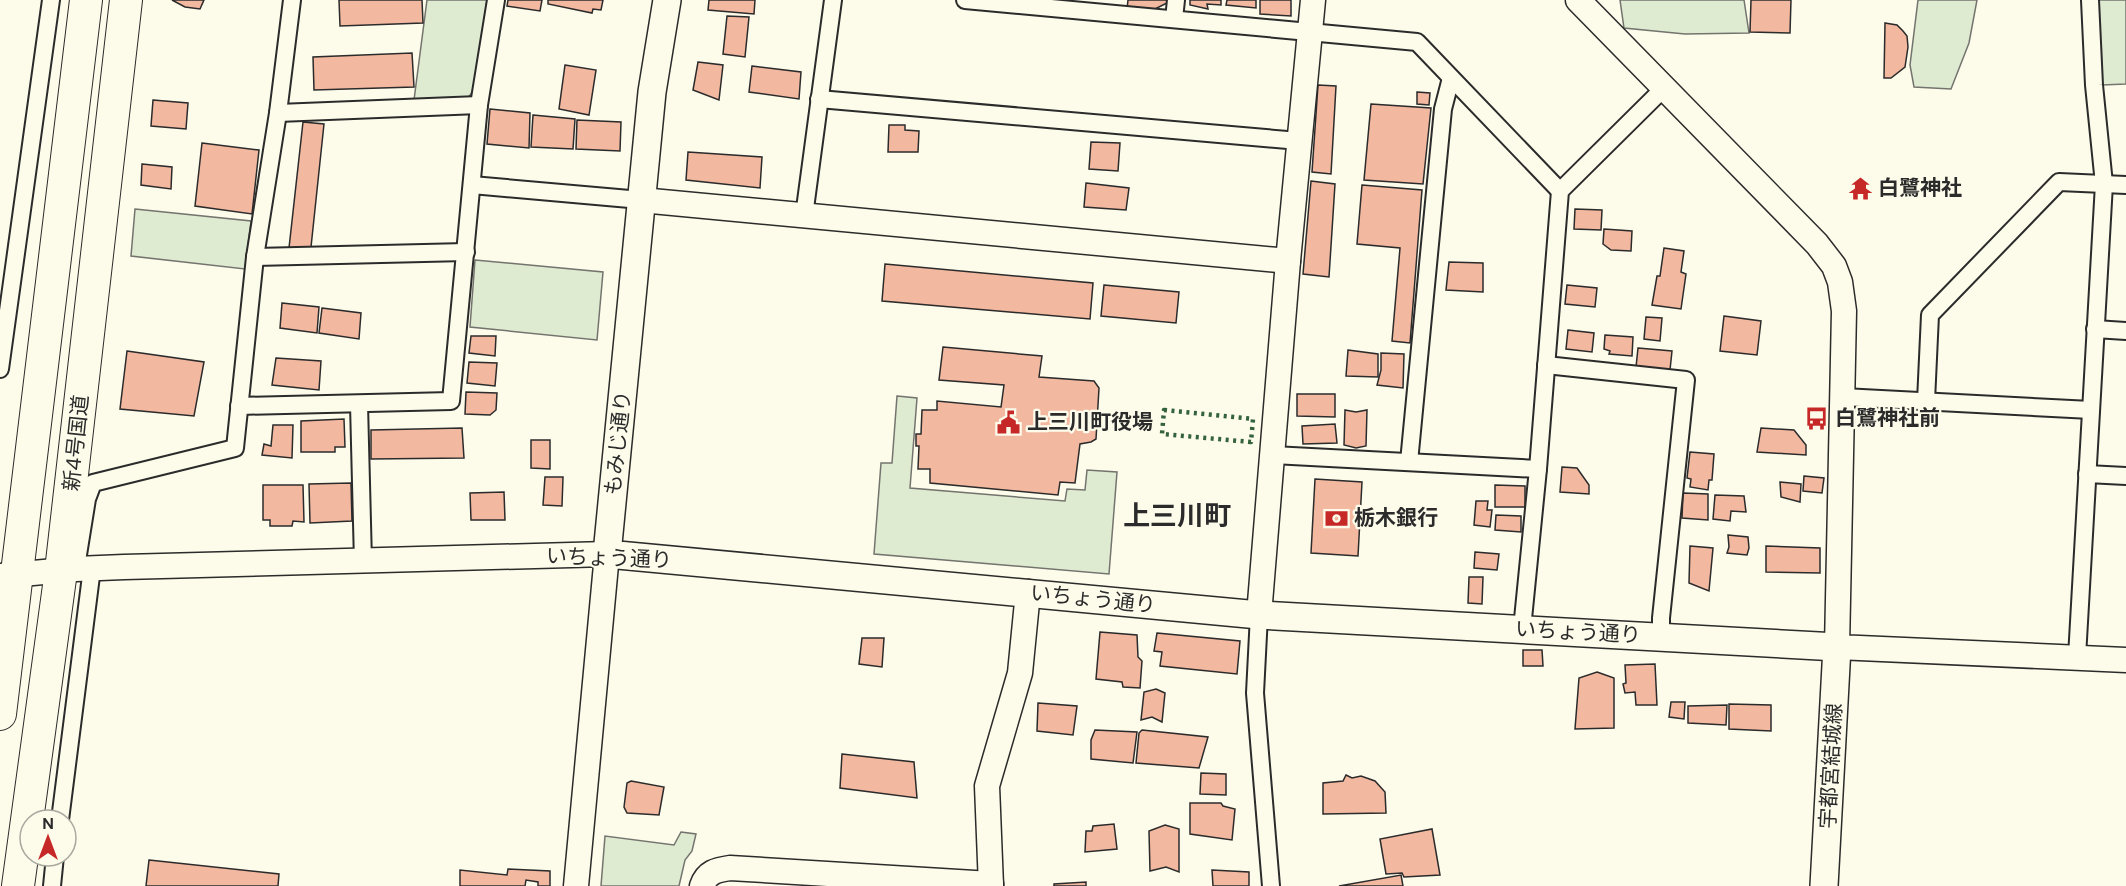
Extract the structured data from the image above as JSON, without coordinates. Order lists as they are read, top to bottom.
{
  "streets": {
    "highway": ["新4号国道"],
    "main road": ["もみじ通り", "いちょう通り", "宇都宮結城線"]
  },
  "crossings": [
    ["新4号国道", "いちょう通り"],
    ["もみじ通り", "いちょう通り"],
    ["いちょう通り", "宇都宮結城線"]
  ],
  "districts": ["上三川町"],
  "places": {
    "temple": ["白鷺神社"],
    "bus stop": ["白鷺神社前"],
    "public building": ["上三川町役場"],
    "bank": ["栃木銀行"]
  },
  "north": "top"
}
